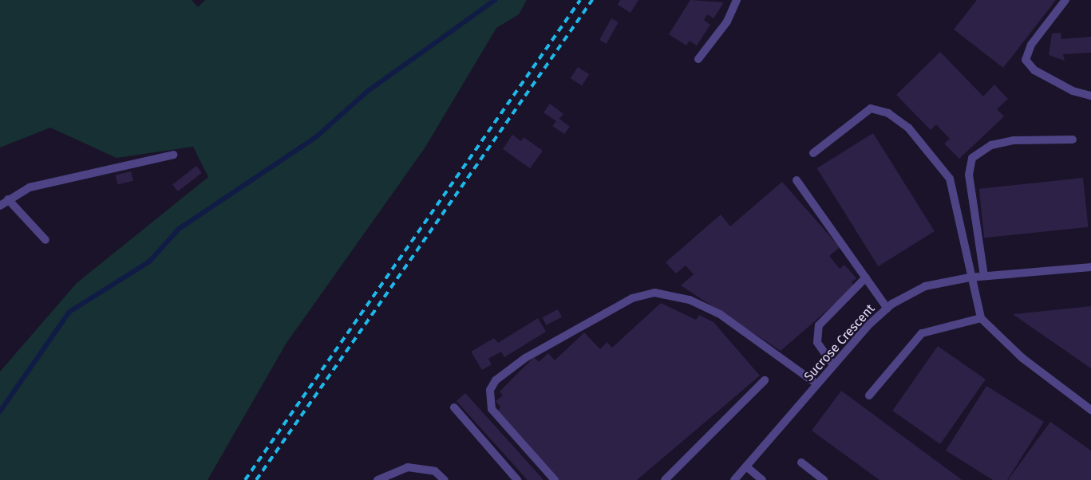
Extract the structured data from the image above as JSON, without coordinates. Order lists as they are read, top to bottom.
{
  "streets": {
    "lane": ["Sucrose Crescent"]
  }
}
